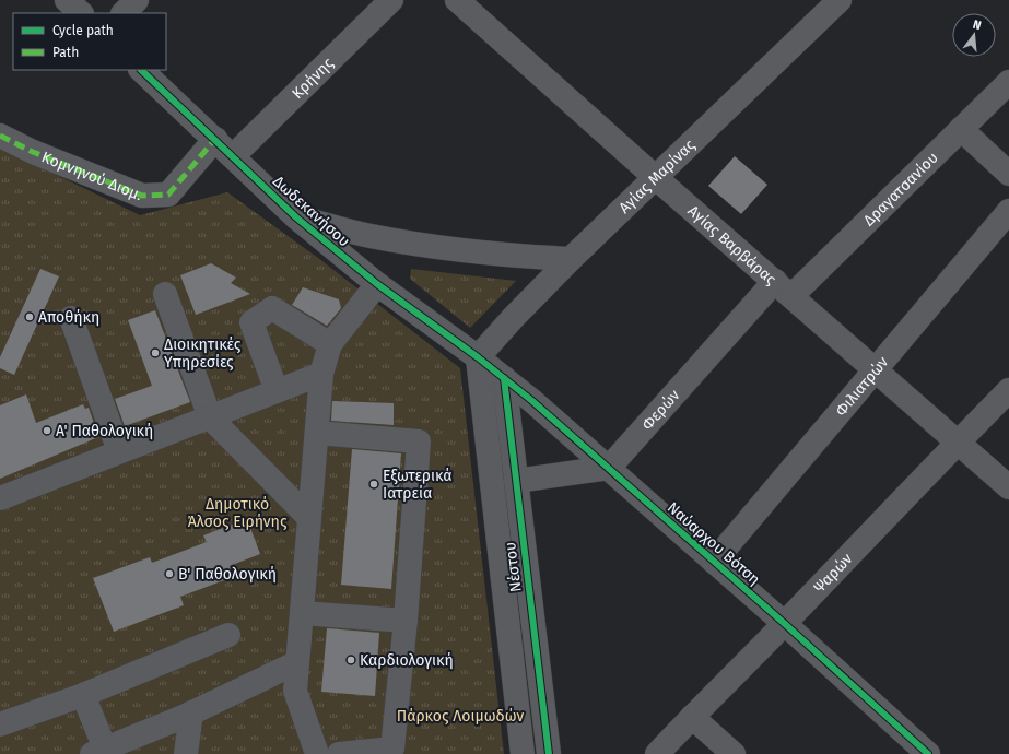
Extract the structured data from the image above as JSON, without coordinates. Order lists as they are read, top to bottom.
{
  "streets": {
    "street": [
      "Κρήνης",
      "Κομνηνού Διομ.",
      "Αγίας Μαρίνας",
      "Δραγατσανίου",
      "Δωδεκανήσου",
      "Αγίας Βαρβάρας",
      "Φιλιατρών",
      "Φερών",
      "Ναύαρχου Βότση",
      "Νέστου",
      "Ψαρών"
    ]
  },
  "crossings": [
    ["Κρήνης", "Δωδεκανήσου"],
    ["Κομνηνού Διομ.", "Δωδεκανήσου"],
    ["Αγίας Μαρίνας", "Δωδεκανήσου"],
    ["Αγίας Μαρίνας", "Αγίας Βαρβάρας"],
    ["Αγίας Μαρίνας", "Ναύαρχου Βότση"],
    ["Αγίας Μαρίνας", "Νέστου"],
    ["Δραγατσανίου", "Αγίας Βαρβάρας"],
    ["Δραγατσανίου", "Φερών"],
    ["Δωδεκανήσου", "Ναύαρχου Βότση"],
    ["Δωδεκανήσου", "Νέστου"],
    ["Αγίας Βαρβάρας", "Φιλιατρών"],
    ["Αγίας Βαρβάρας", "Φερών"],
    ["Αγίας Βαρβάρας", "Ψαρών"],
    ["Φιλιατρών", "Ναύαρχου Βότση"],
    ["Φερών", "Ναύαρχου Βότση"],
    ["Ναύαρχου Βότση", "Νέστου"],
    ["Ναύαρχου Βότση", "Ψαρών"]
  ],
  "parks": ["Δημοτικό Άλσος Ειρήνης", "Πάρκος Λοιμωδών"],
  "places": [
    "Αποθήκη",
    "Διοικητικές Υπηρεσίες",
    "Α' Παθολογική",
    "Εξωτερικά Ιατρεία",
    "Β' Παθολογική",
    "Καρδιολογική"
  ],
  "legend": ["Cycle path", "Path"],
  "north": "top"
}
